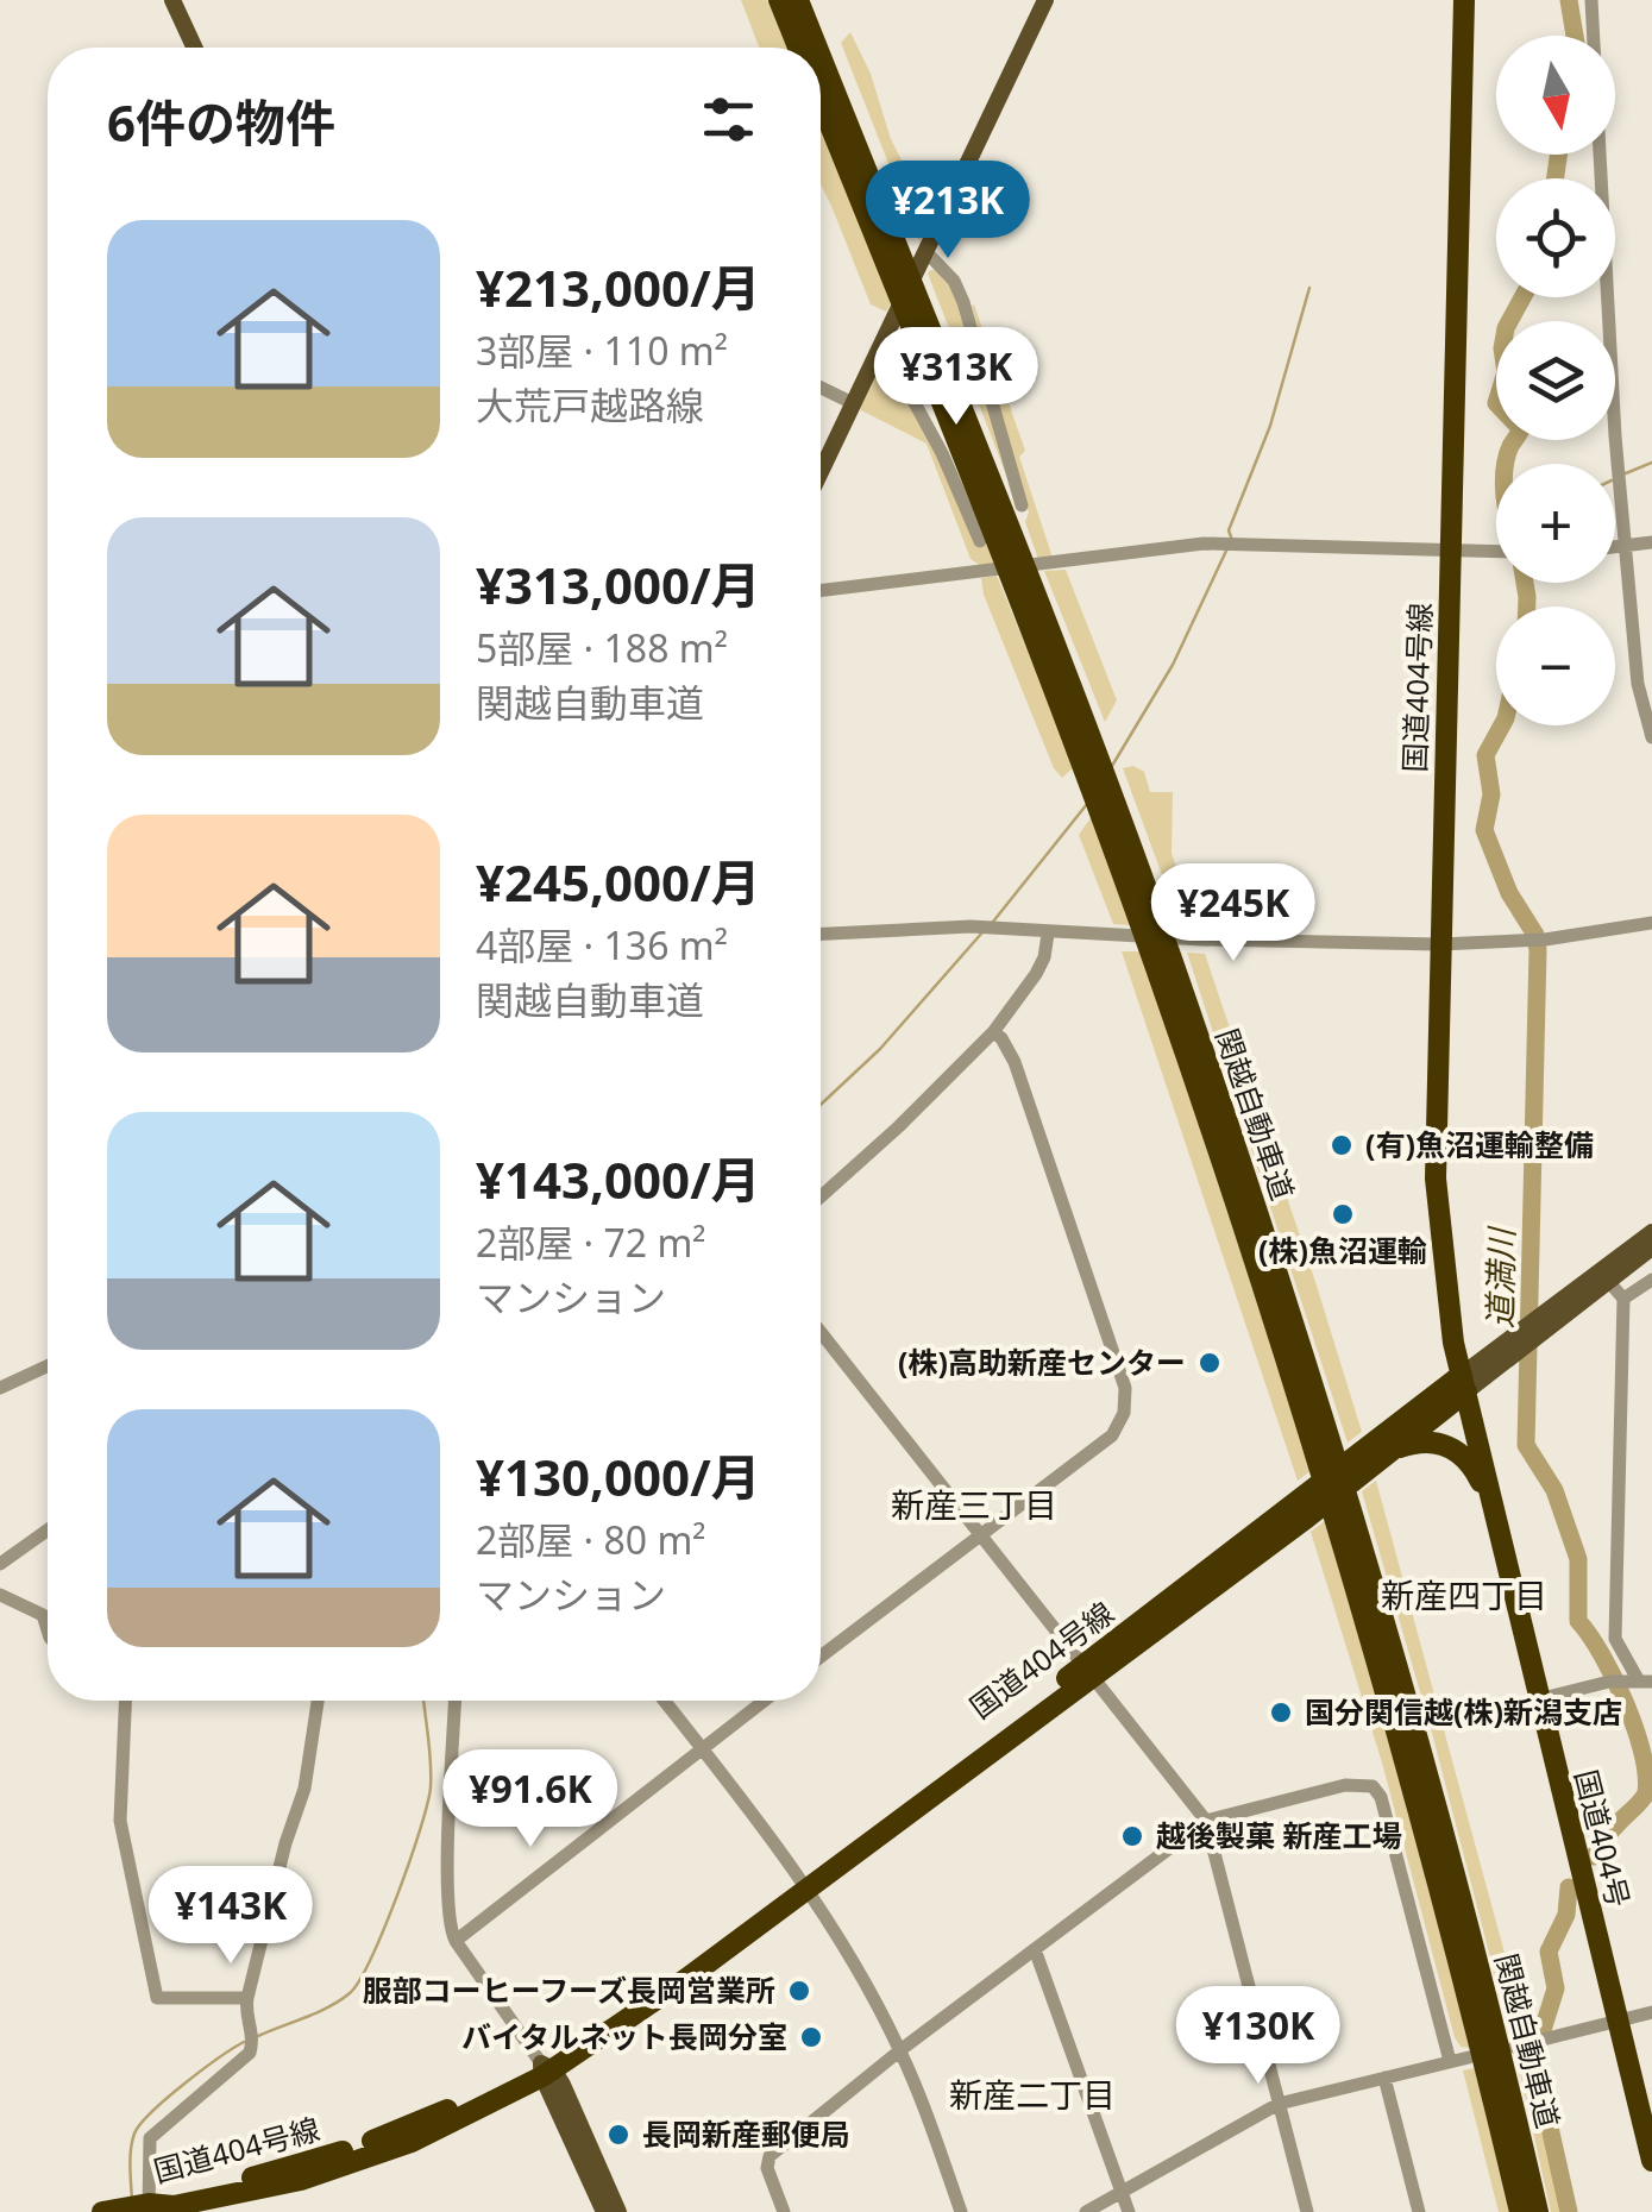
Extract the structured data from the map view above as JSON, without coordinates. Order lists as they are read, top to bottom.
{
  "streets": {
    "highway": ["国道404号線", "関越自動車道", "国道404号"]
  },
  "crossings": [
    ["国道404号線", "国道404号"]
  ],
  "districts": ["新産三丁目", "新産四丁目", "新産二丁目"],
  "water": ["道満川"],
  "places": [
    "(有)魚沼運輸整備",
    "(株)魚沼運輸",
    "(株)高助新産センター",
    "国分関信越(株)新潟支店",
    "越後製菓 新産工場",
    "服部コーヒーフーズ長岡営業所",
    "バイタルネット長岡分室",
    "長岡新産郵便局"
  ],
  "north": "bottom",
  "page": {
    "map_buttons": ["+", "−"],
    "heading": "6件の物件",
    "price": [
      "¥213K",
      "¥313K",
      "¥245K",
      "¥91.6K",
      "¥143K",
      "¥130K"
    ],
    "list": [
      {
        "name": "¥213,000/月",
        "note": "3部屋 · 110 m² · 大荒戸越路線"
      },
      {
        "name": "¥313,000/月",
        "note": "5部屋 · 188 m² · 関越自動車道"
      },
      {
        "name": "¥245,000/月",
        "note": "4部屋 · 136 m² · 関越自動車道"
      },
      {
        "name": "¥143,000/月",
        "note": "2部屋 · 72 m² · マンション"
      },
      {
        "name": "¥130,000/月",
        "note": "2部屋 · 80 m² · マンション"
      }
    ]
  }
}
